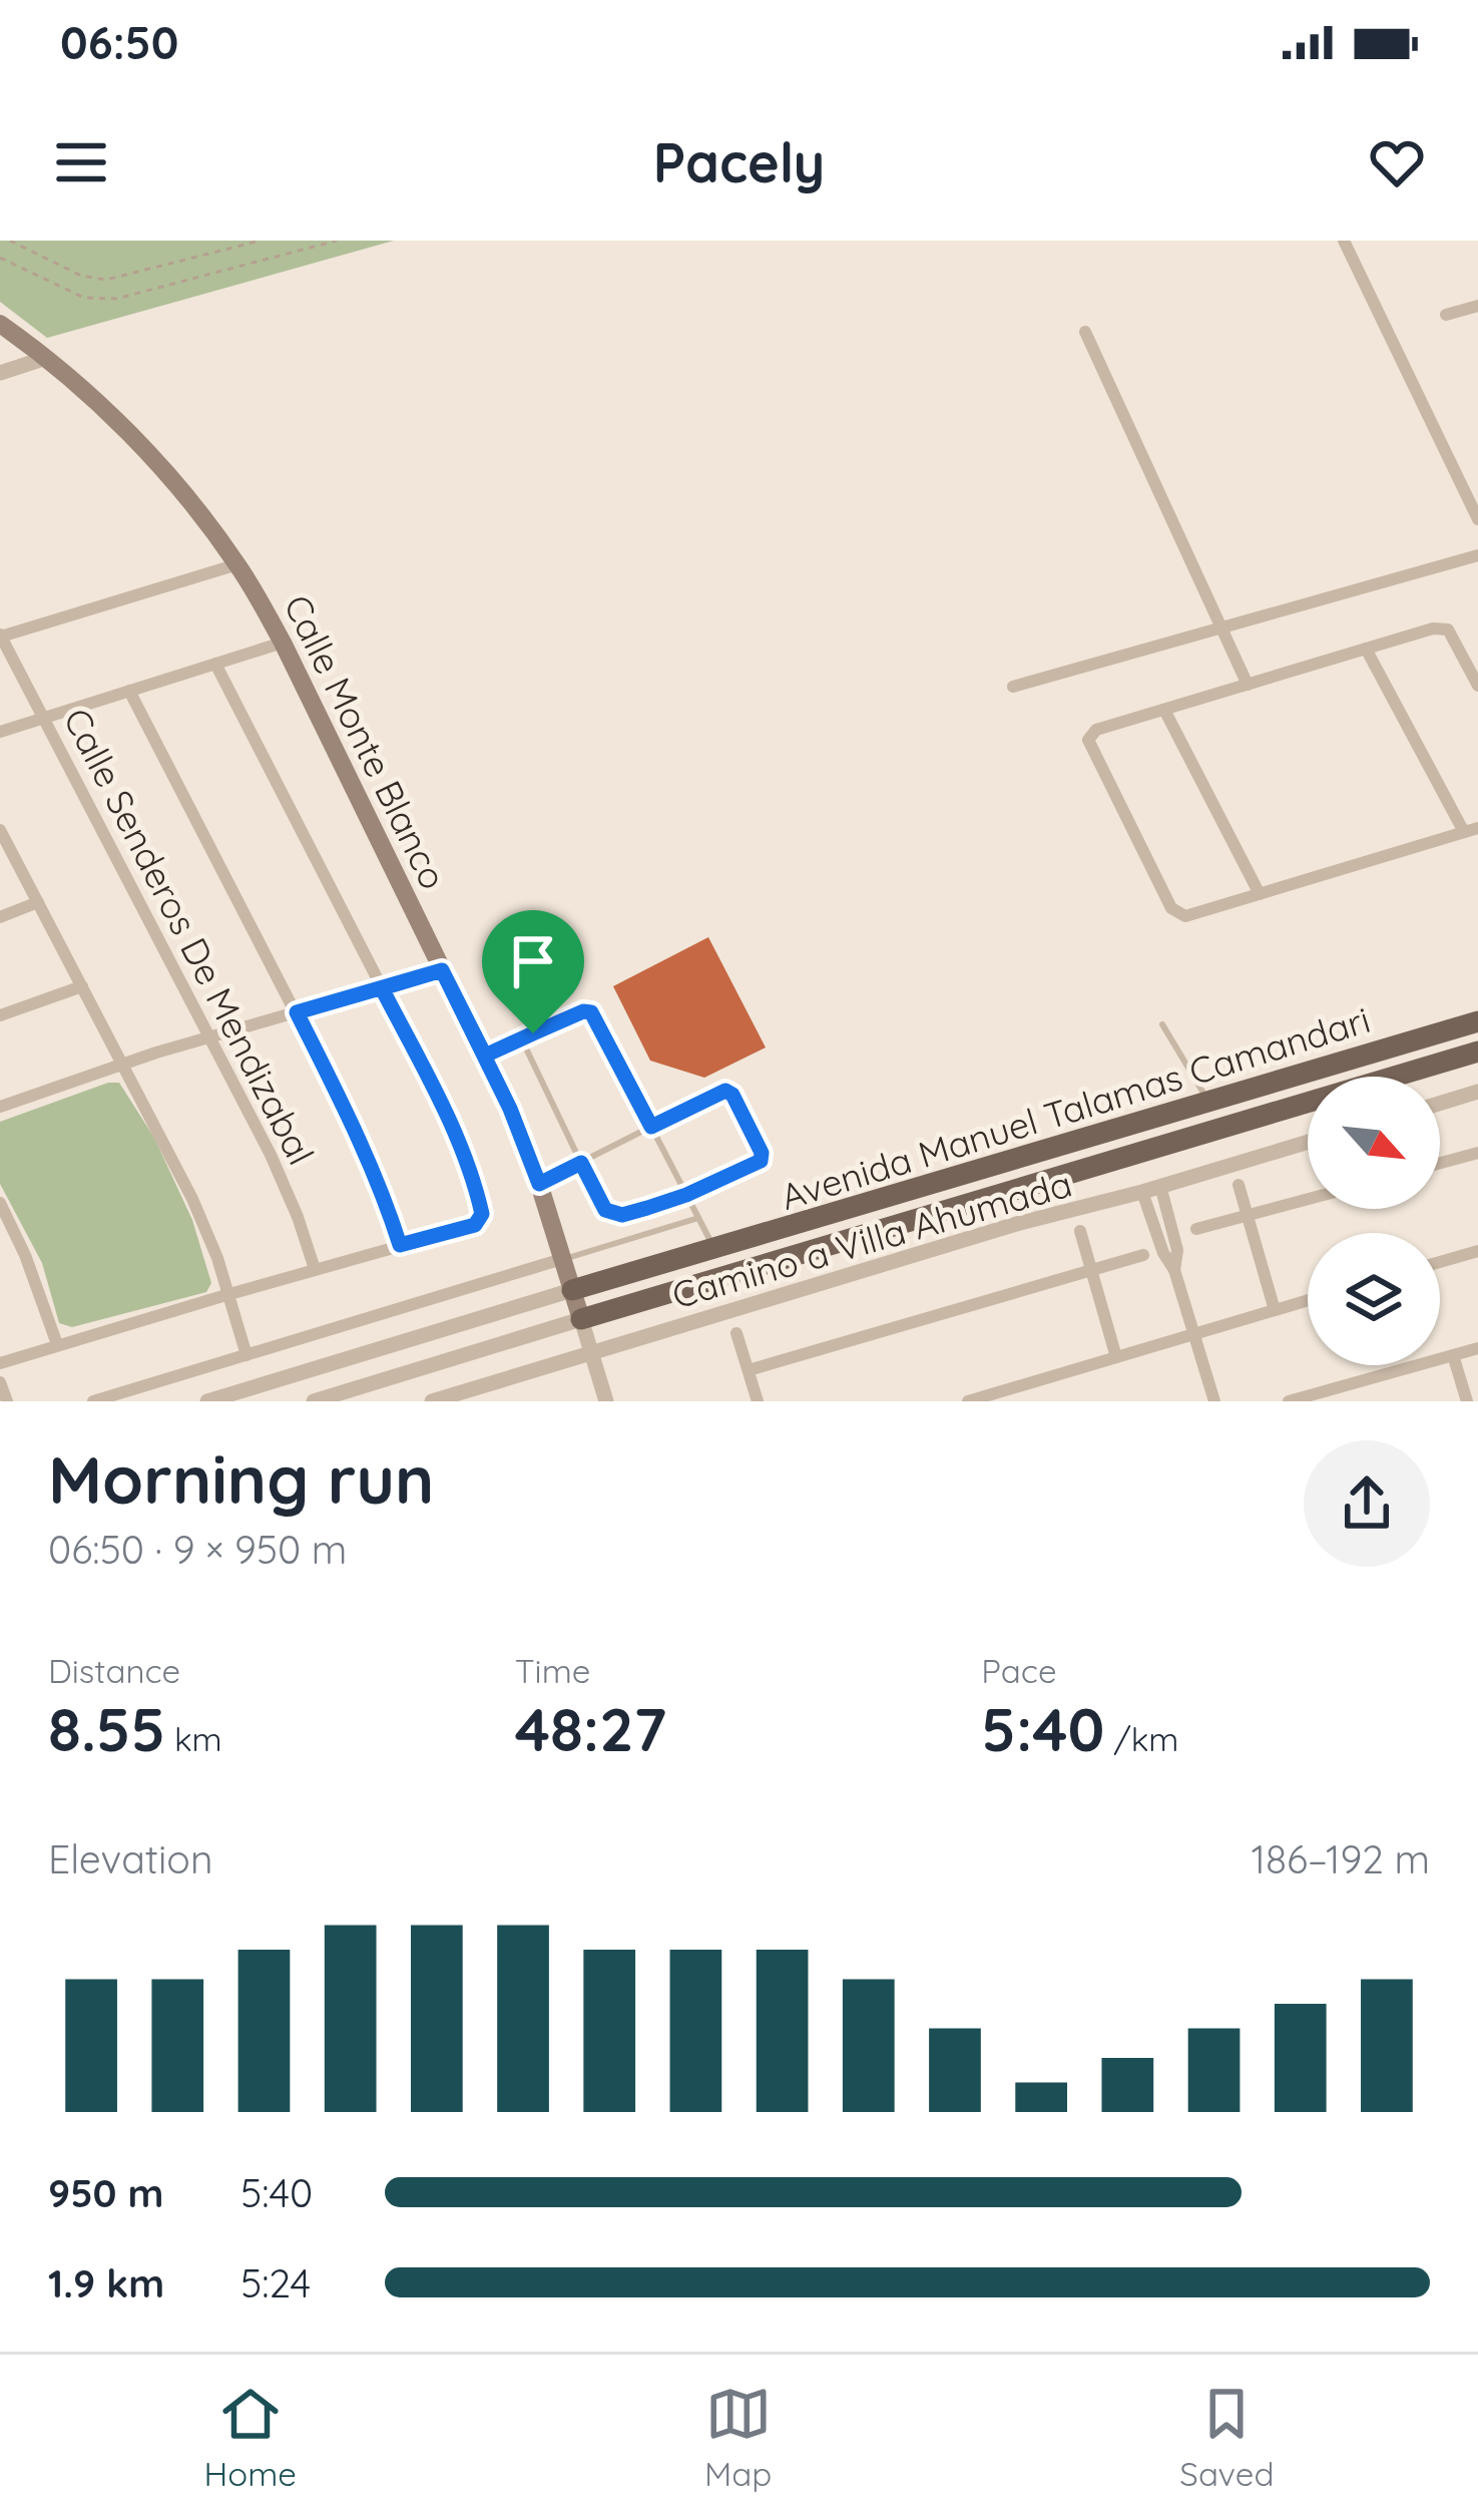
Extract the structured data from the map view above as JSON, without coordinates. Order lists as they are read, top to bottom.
{
  "streets": {
    "main road": ["Calle Monte Blanco", "Avenida Manuel Talamas Camandari"],
    "street": ["Calle Senderos De Mendizabal", "Camino a Villa Ahumada"]
  },
  "crossings": [
    ["Calle Monte Blanco", "Avenida Manuel Talamas Camandari"],
    ["Calle Monte Blanco", "Camino a Villa Ahumada"]
  ],
  "north": "bottom right",
  "page": {
    "status": "06:50",
    "header": "Pacely",
    "heading": ["Morning run", "06:50 · 9 × 950 m"],
    "stats": [
      ["Distance", "8.55 km"],
      ["Time", "48:27"],
      ["Pace", "5:40 /km"]
    ],
    "chart": ["Elevation", "186–192 m"],
    "list": [
      {
        "name": "950 m",
        "note": "5:40"
      },
      {
        "name": "1.9 km",
        "note": "5:24"
      }
    ],
    "tabs": ["Home", "Map", "Saved"]
  }
}
